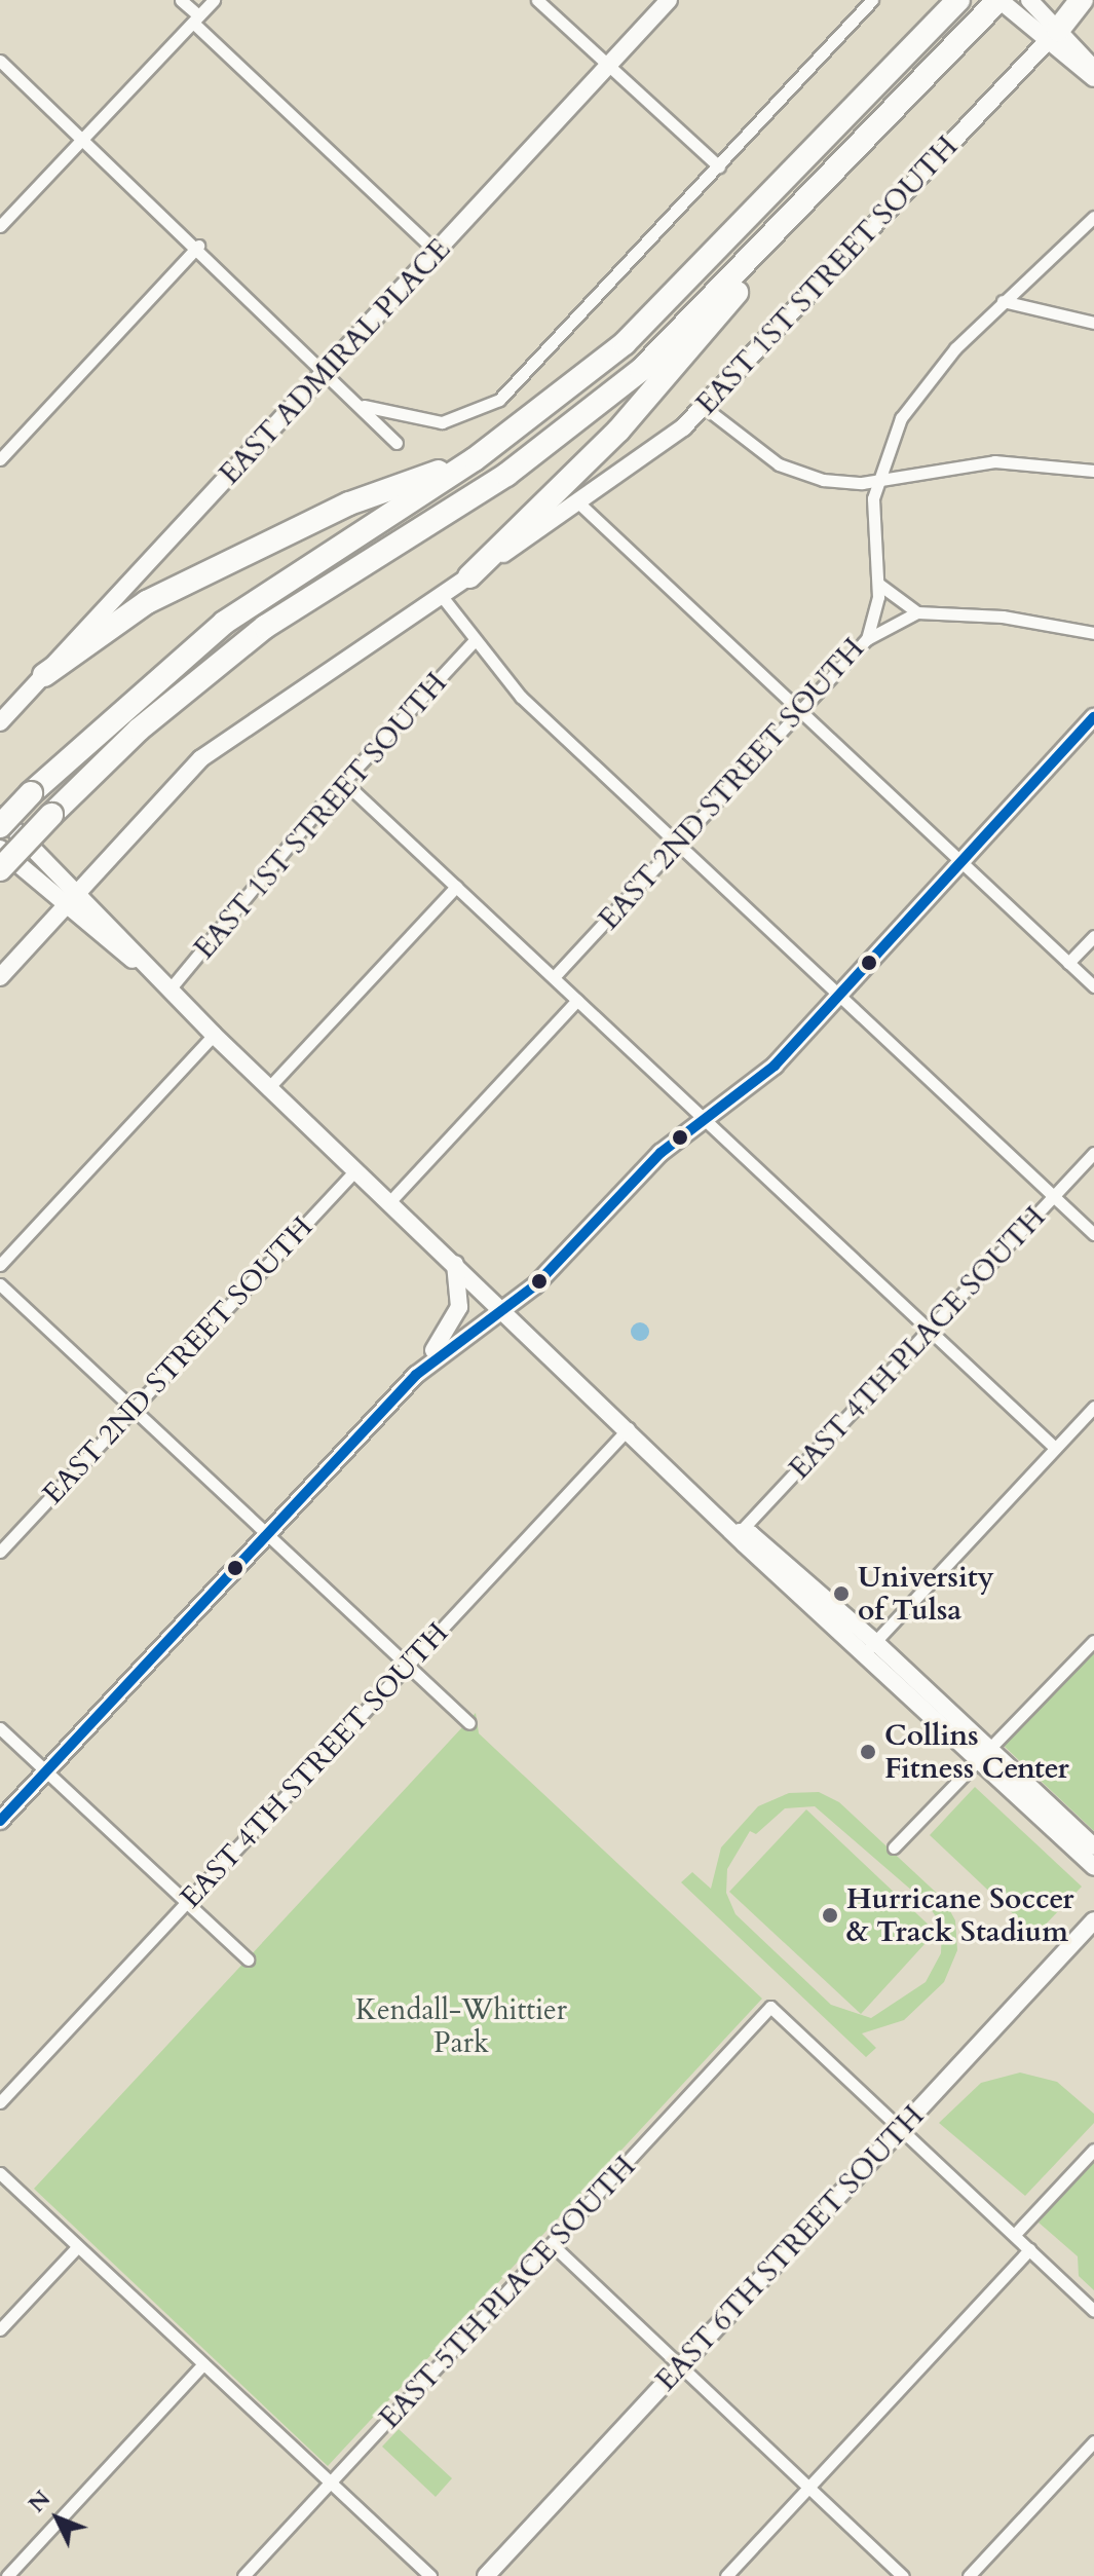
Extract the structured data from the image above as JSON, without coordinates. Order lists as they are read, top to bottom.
{
  "streets": {
    "street": [
      "EAST 1ST STREET SOUTH",
      "EAST ADMIRAL PLACE",
      "EAST 2ND STREET SOUTH",
      "EAST 4TH PLACE SOUTH",
      "EAST 4TH STREET SOUTH",
      "EAST 6TH STREET SOUTH",
      "EAST 5TH PLACE SOUTH"
    ]
  },
  "crossings": [
    ["EAST 6TH STREET SOUTH", "EAST 5TH PLACE SOUTH"]
  ],
  "parks": ["Kendall-Whittier Park"],
  "places": ["University of Tulsa", "Collins Fitness Center", "Hurricane Soccer & Track Stadium"],
  "north": "top left"
}
